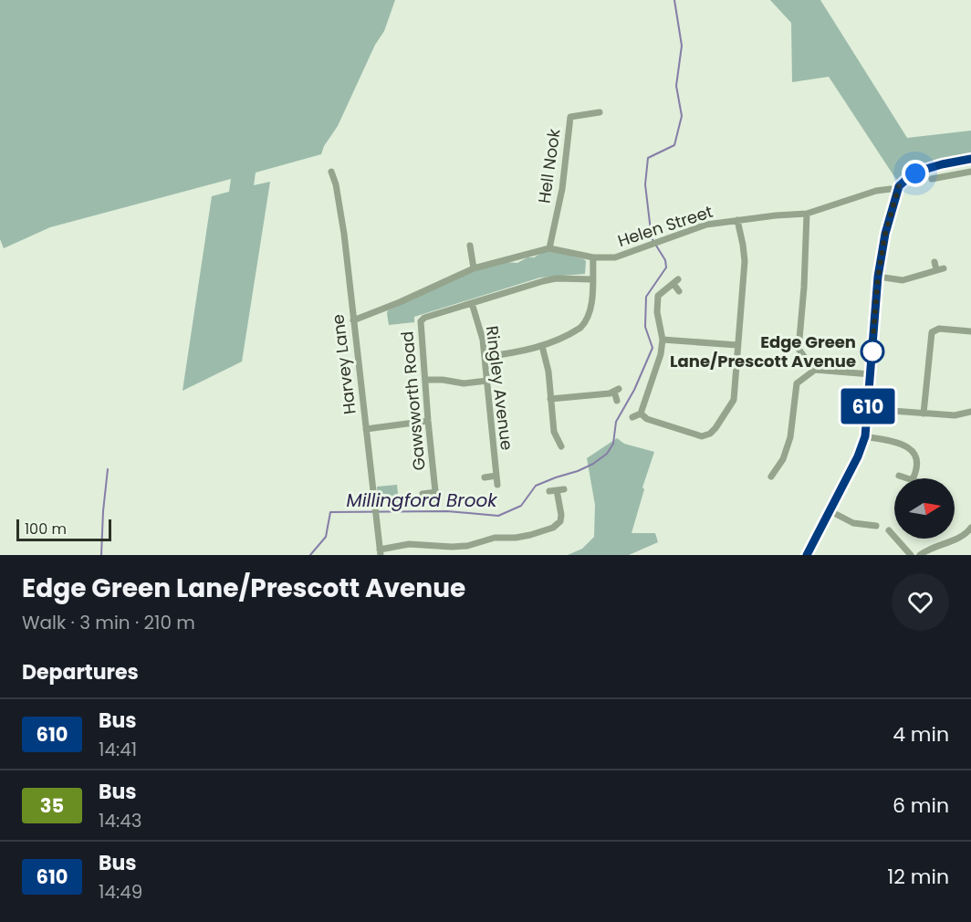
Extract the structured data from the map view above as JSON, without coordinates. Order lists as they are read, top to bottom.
{
  "streets": {
    "street": [
      "Hell Nook",
      "Helen Street",
      "Harvey Lane",
      "Ringley Avenue",
      "Gawsworth Road"
    ]
  },
  "crossings": [
    ["Hell Nook", "Helen Street"],
    ["Helen Street", "Harvey Lane"],
    ["Ringley Avenue", "Gawsworth Road"]
  ],
  "water": ["Millingford Brook"],
  "places": ["Edge Green Lane/Prescott Avenue"],
  "lines": ["bus line 610"],
  "scale_bar": "100 m",
  "north": "right",
  "page": {
    "on_map": "610",
    "scale": "100 m",
    "heading": [
      ["Edge Green Lane/Prescott Avenue", "Walk · 3 min · 210 m"],
      "Departures"
    ],
    "list": [
      {
        "mark": "610",
        "name": "Bus",
        "note": "14:41",
        "value": "4 min"
      },
      {
        "mark": "35",
        "name": "Bus",
        "note": "14:43",
        "value": "6 min"
      },
      {
        "mark": "610",
        "name": "Bus",
        "note": "14:49",
        "value": "12 min"
      }
    ]
  }
}
